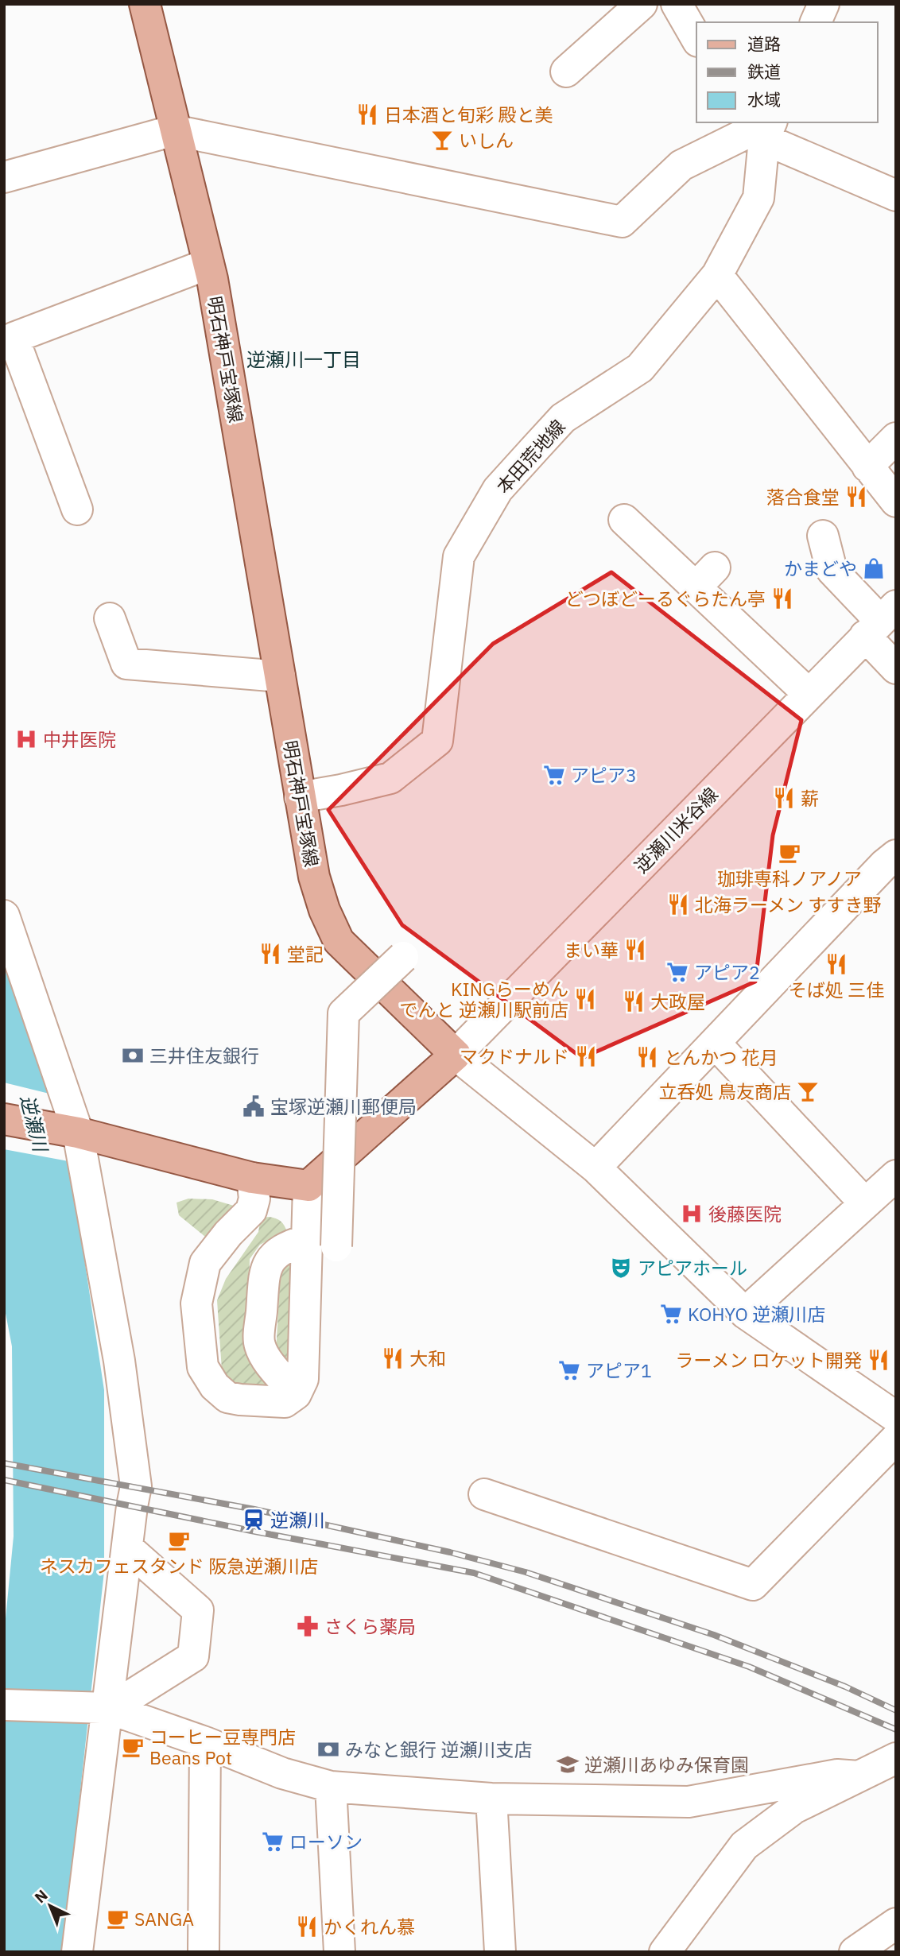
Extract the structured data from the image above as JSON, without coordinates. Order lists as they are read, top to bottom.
{
  "streets": {
    "main road": ["明石神戸宝塚線"],
    "street": ["本田荒地線", "逆瀬川米谷線"]
  },
  "crossings": [
    ["明石神戸宝塚線", "本田荒地線"],
    ["明石神戸宝塚線", "逆瀬川米谷線"]
  ],
  "districts": ["逆瀬川一丁目"],
  "water": ["逆瀬川"],
  "places": {
    "restaurant": [
      "日本酒と旬彩 殿と美",
      "落合食堂",
      "どつぼどーるぐらたん亭",
      "薪",
      "北海ラーメン すすき野",
      "まい華",
      "堂記",
      "そば処 三佳",
      "KINGらーめん でんと 逆瀬川駅前店",
      "大政屋",
      "マクドナルド",
      "とんかつ 花月",
      "大和",
      "ラーメン ロケット開発",
      "かくれん慕"
    ],
    "bar": ["いしん", "立呑処 鳥友商店"],
    "shop": ["かまどや"],
    "hospital": ["中井医院", "後藤医院"],
    "supermarket": [
      "アピア3",
      "アピア2",
      "KOHYO 逆瀬川店",
      "アピア1",
      "ローソン"
    ],
    "cafe": [
      "珈琲専科ノアノア",
      "ネスカフェスタンド 阪急逆瀬川店",
      "コーヒー豆専門店 Beans Pot",
      "SANGA"
    ],
    "bank": ["三井住友銀行", "みなと銀行 逆瀬川支店"],
    "public building": ["宝塚逆瀬川郵便局"],
    "theatre": ["アピアホール"],
    "station": ["逆瀬川"],
    "pharmacy": ["さくら薬局"],
    "school or university": ["逆瀬川あゆみ保育園"]
  },
  "legend": ["道路", "鉄道", "水域"],
  "north": "top left"
}
